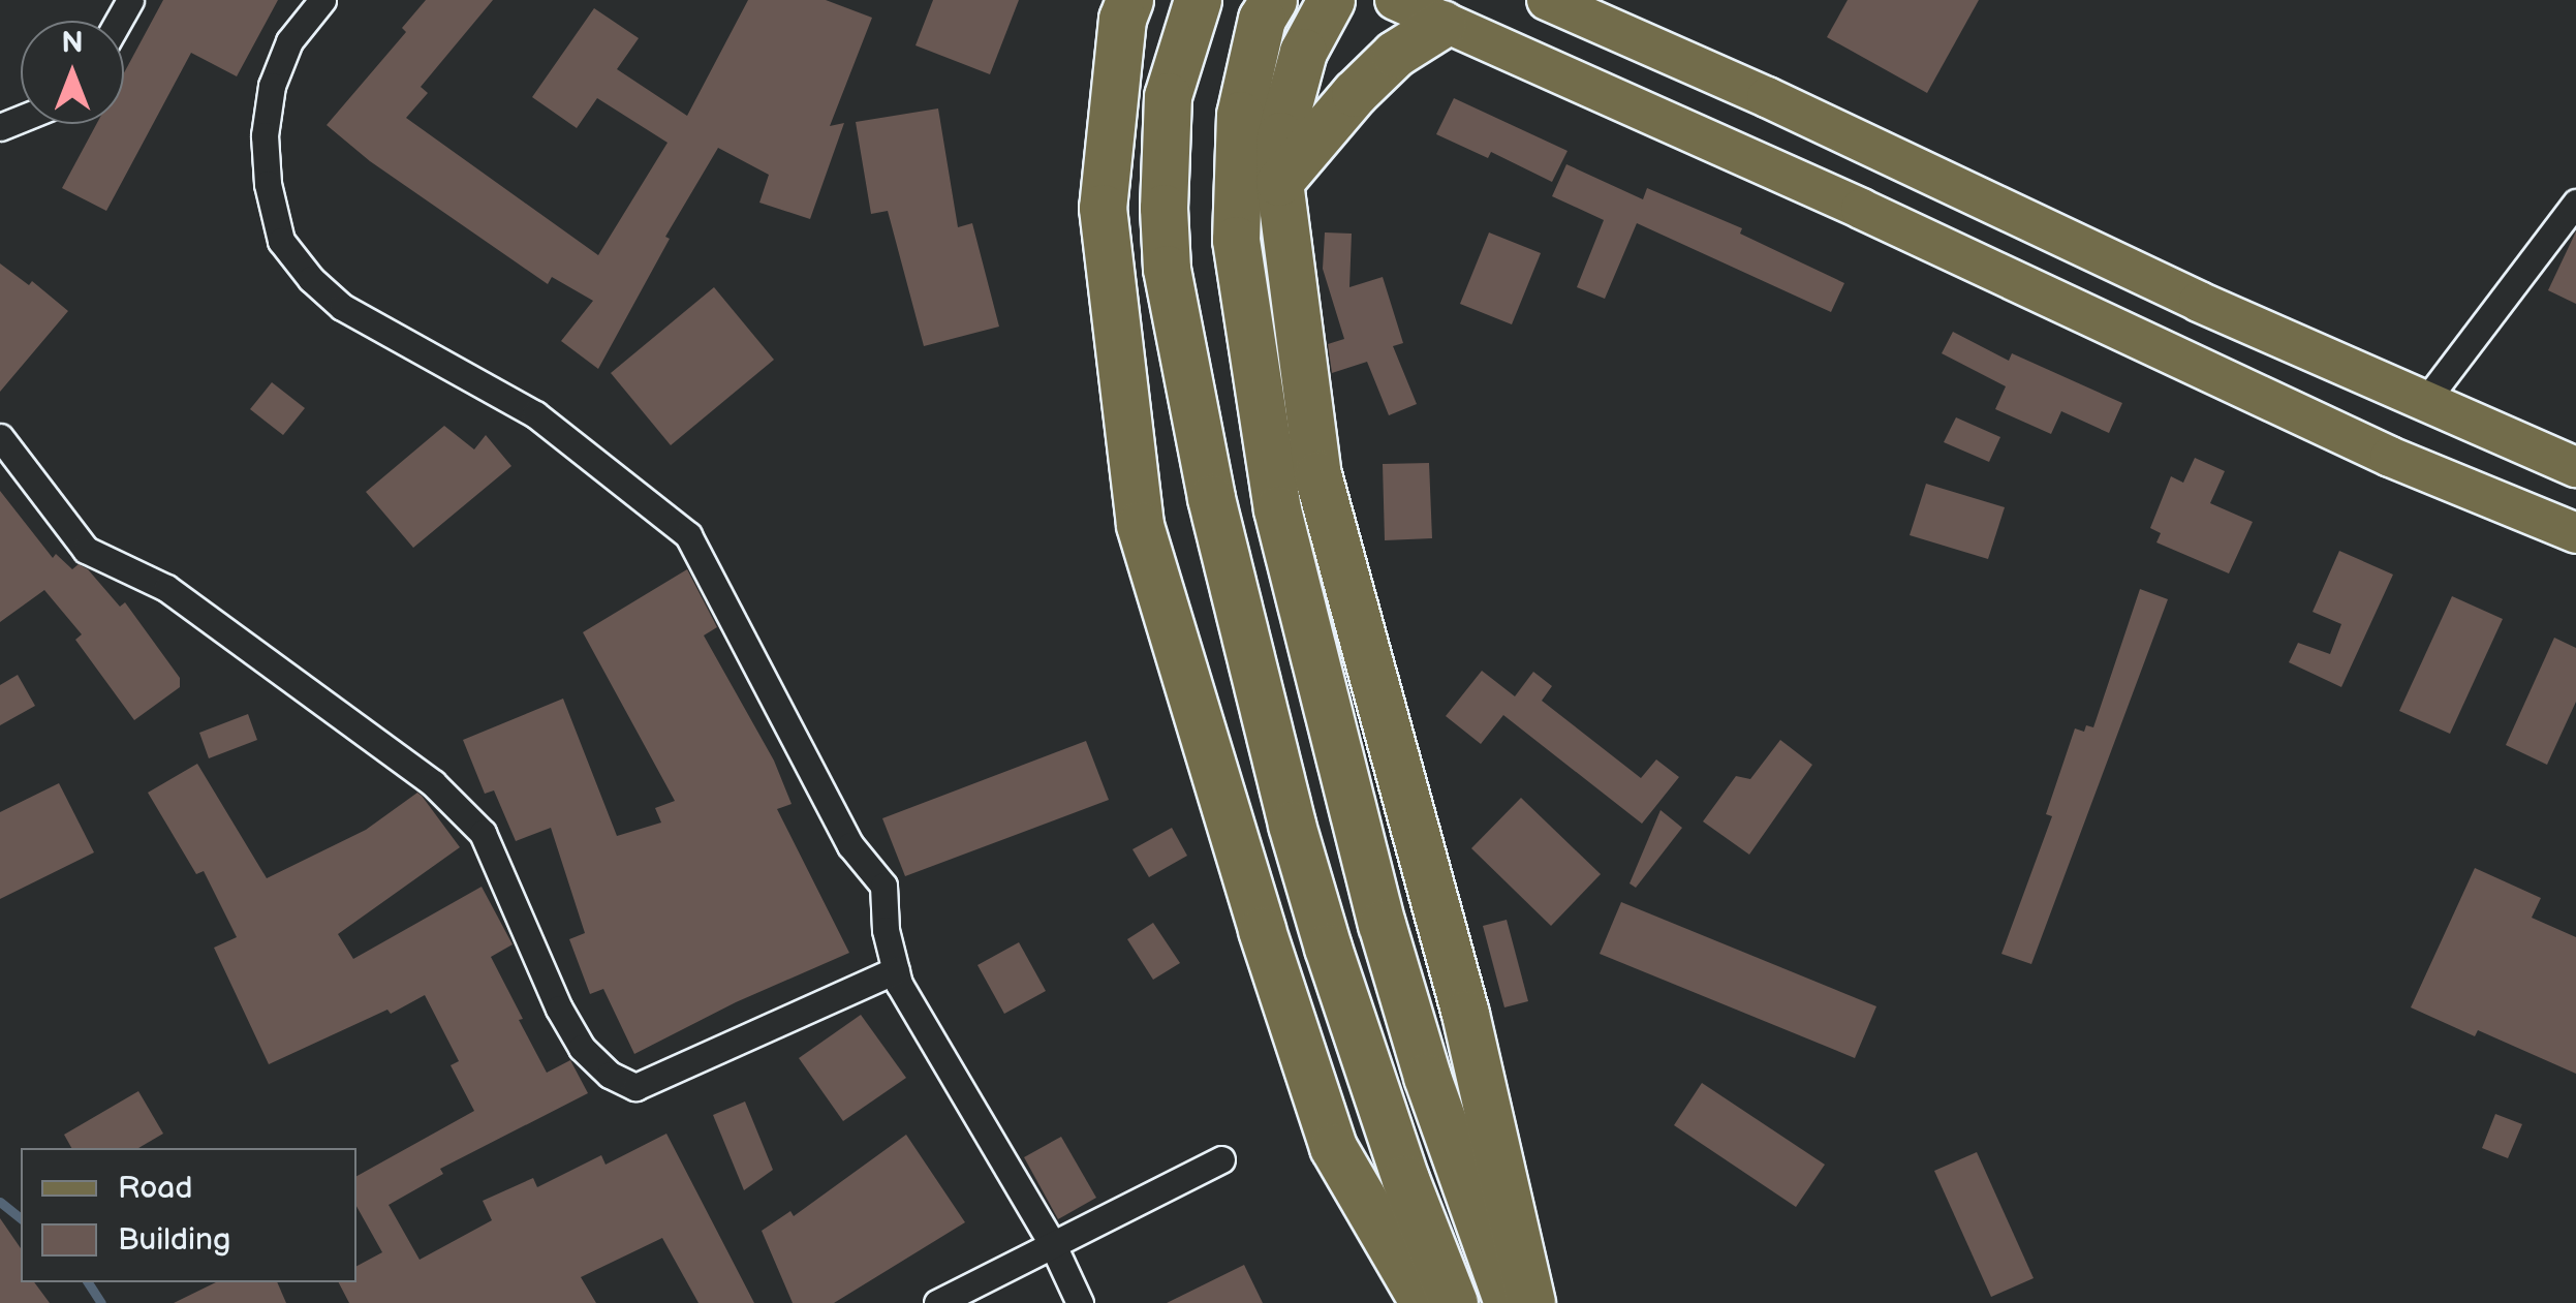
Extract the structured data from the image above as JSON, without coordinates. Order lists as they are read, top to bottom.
{
  "legend": ["Road", "Building"],
  "north": "top"
}
